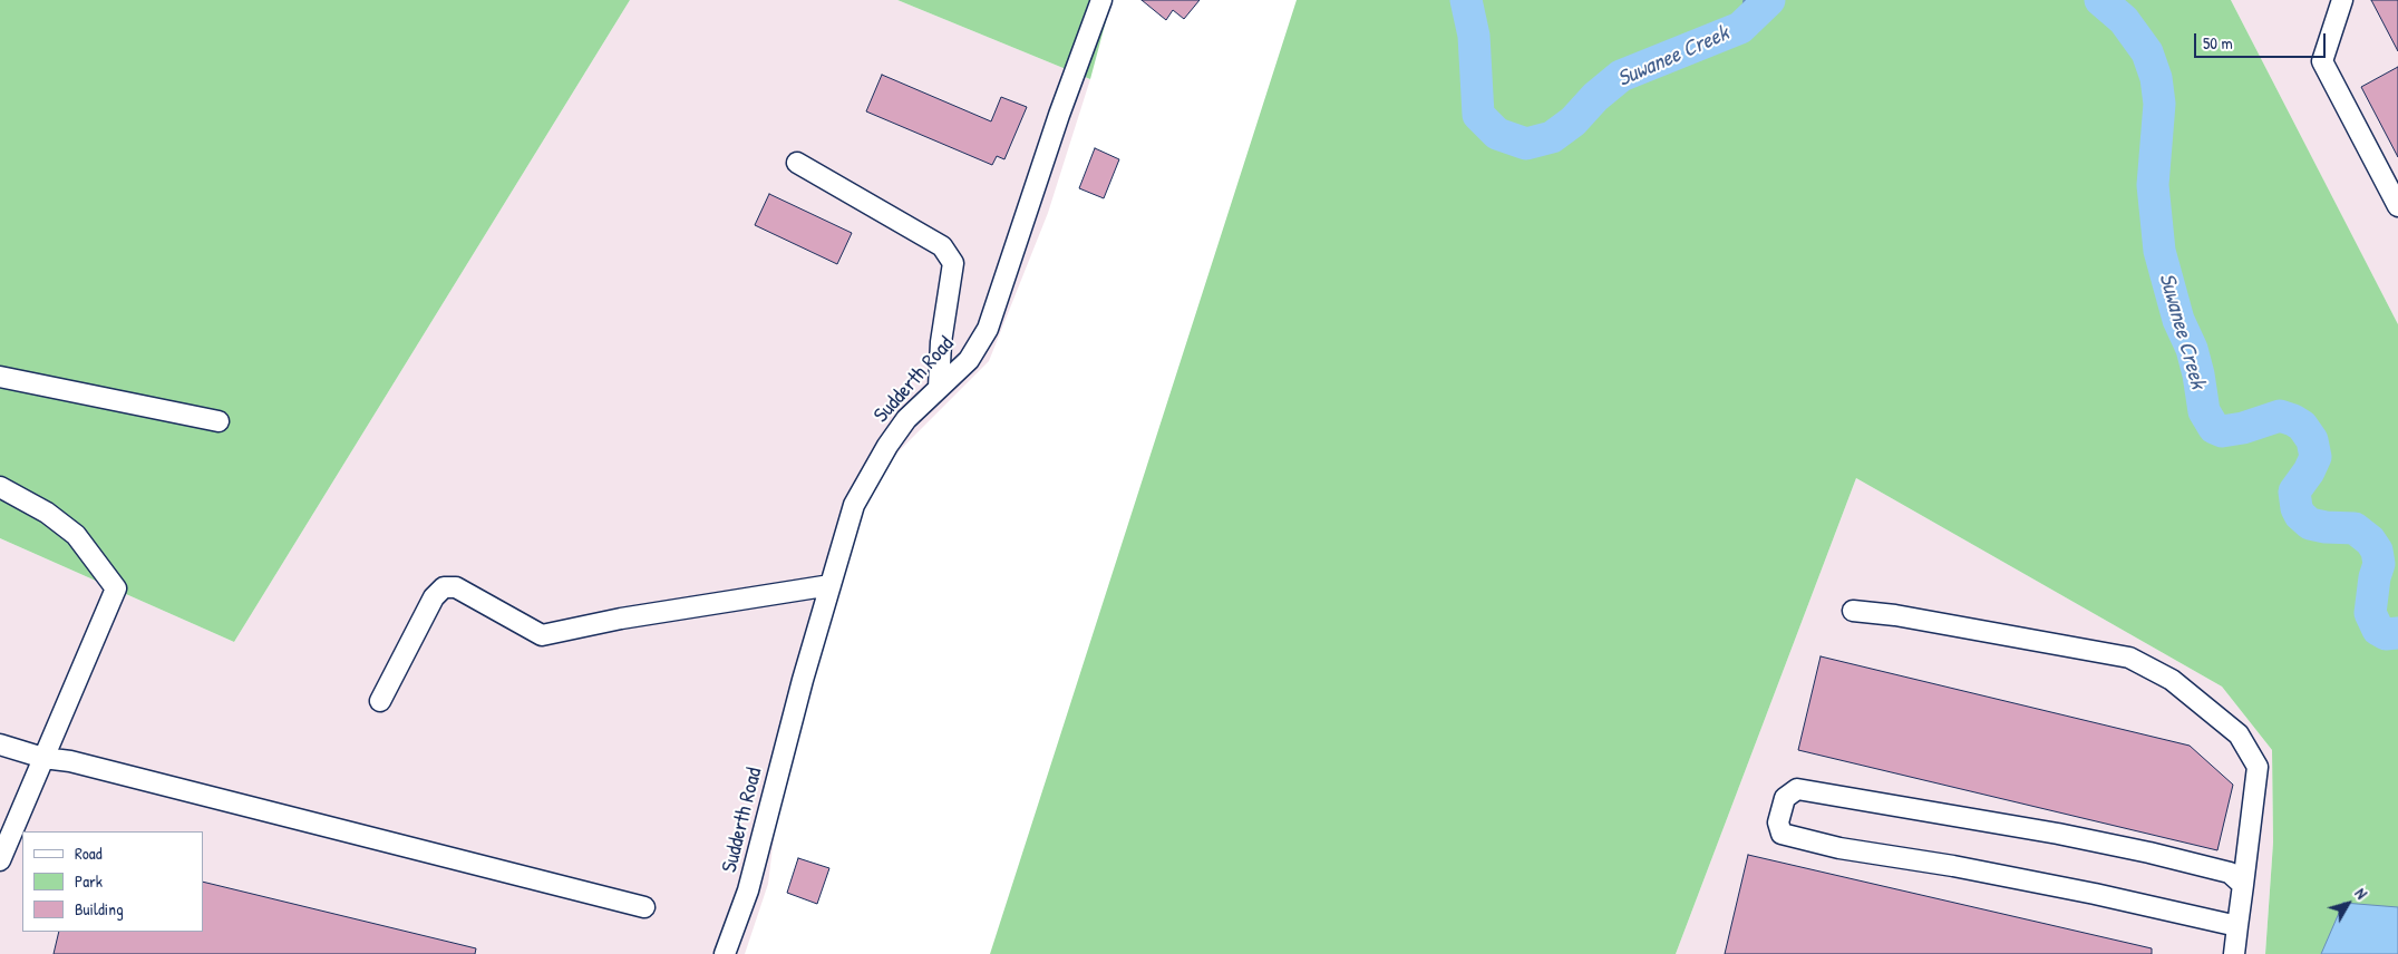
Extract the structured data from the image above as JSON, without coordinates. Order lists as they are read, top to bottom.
{
  "streets": {
    "street": ["Sudderth Road"]
  },
  "water": ["Suwanee Creek"],
  "legend": ["Road", "Park", "Building"],
  "scale_bar": "50 m",
  "north": "top right"
}
